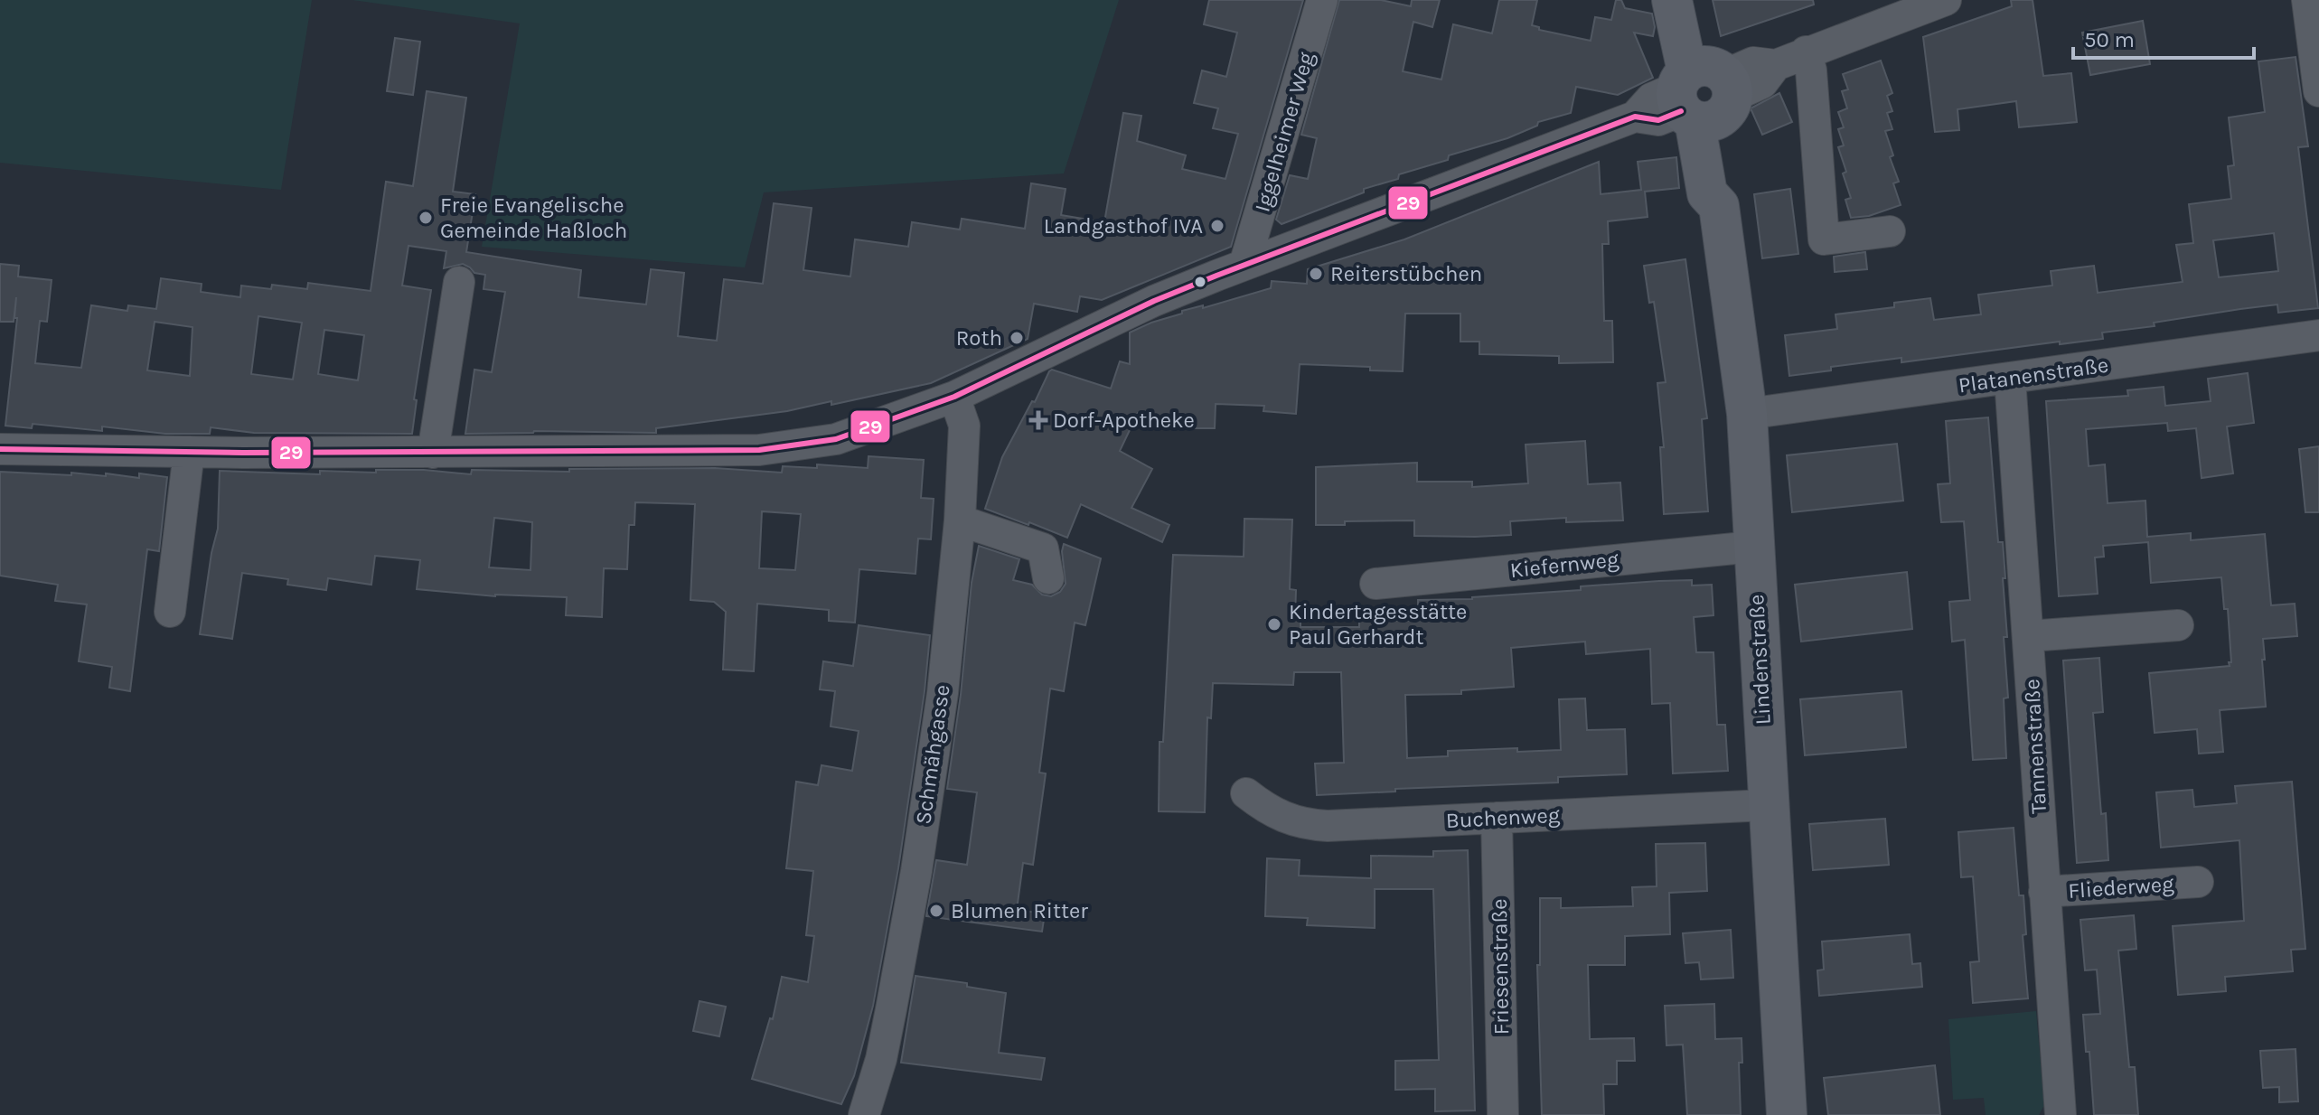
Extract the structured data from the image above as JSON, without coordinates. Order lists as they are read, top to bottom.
{
  "streets": {
    "main road": ["Lindenstraße"],
    "street": [
      "Iggelheimer Weg",
      "Platanenstraße",
      "Kiefernweg",
      "Tannenstraße",
      "Schmähgasse",
      "Buchenweg",
      "Fliederweg",
      "Friesenstraße"
    ]
  },
  "crossings": [
    ["Platanenstraße", "Lindenstraße"],
    ["Platanenstraße", "Tannenstraße"],
    ["Kiefernweg", "Lindenstraße"],
    ["Lindenstraße", "Buchenweg"],
    ["Tannenstraße", "Fliederweg"],
    ["Buchenweg", "Friesenstraße"]
  ],
  "places": {
    "other": [
      "Freie Evangelische Gemeinde Haßloch",
      "Landgasthof IVA",
      "Reiterstübchen",
      "Roth",
      "Kindertagesstätte Paul Gerhardt",
      "Blumen Ritter"
    ],
    "health": ["Dorf-Apotheke"]
  },
  "lines": ["transit line 29"],
  "scale_bar": "50 m"
}
